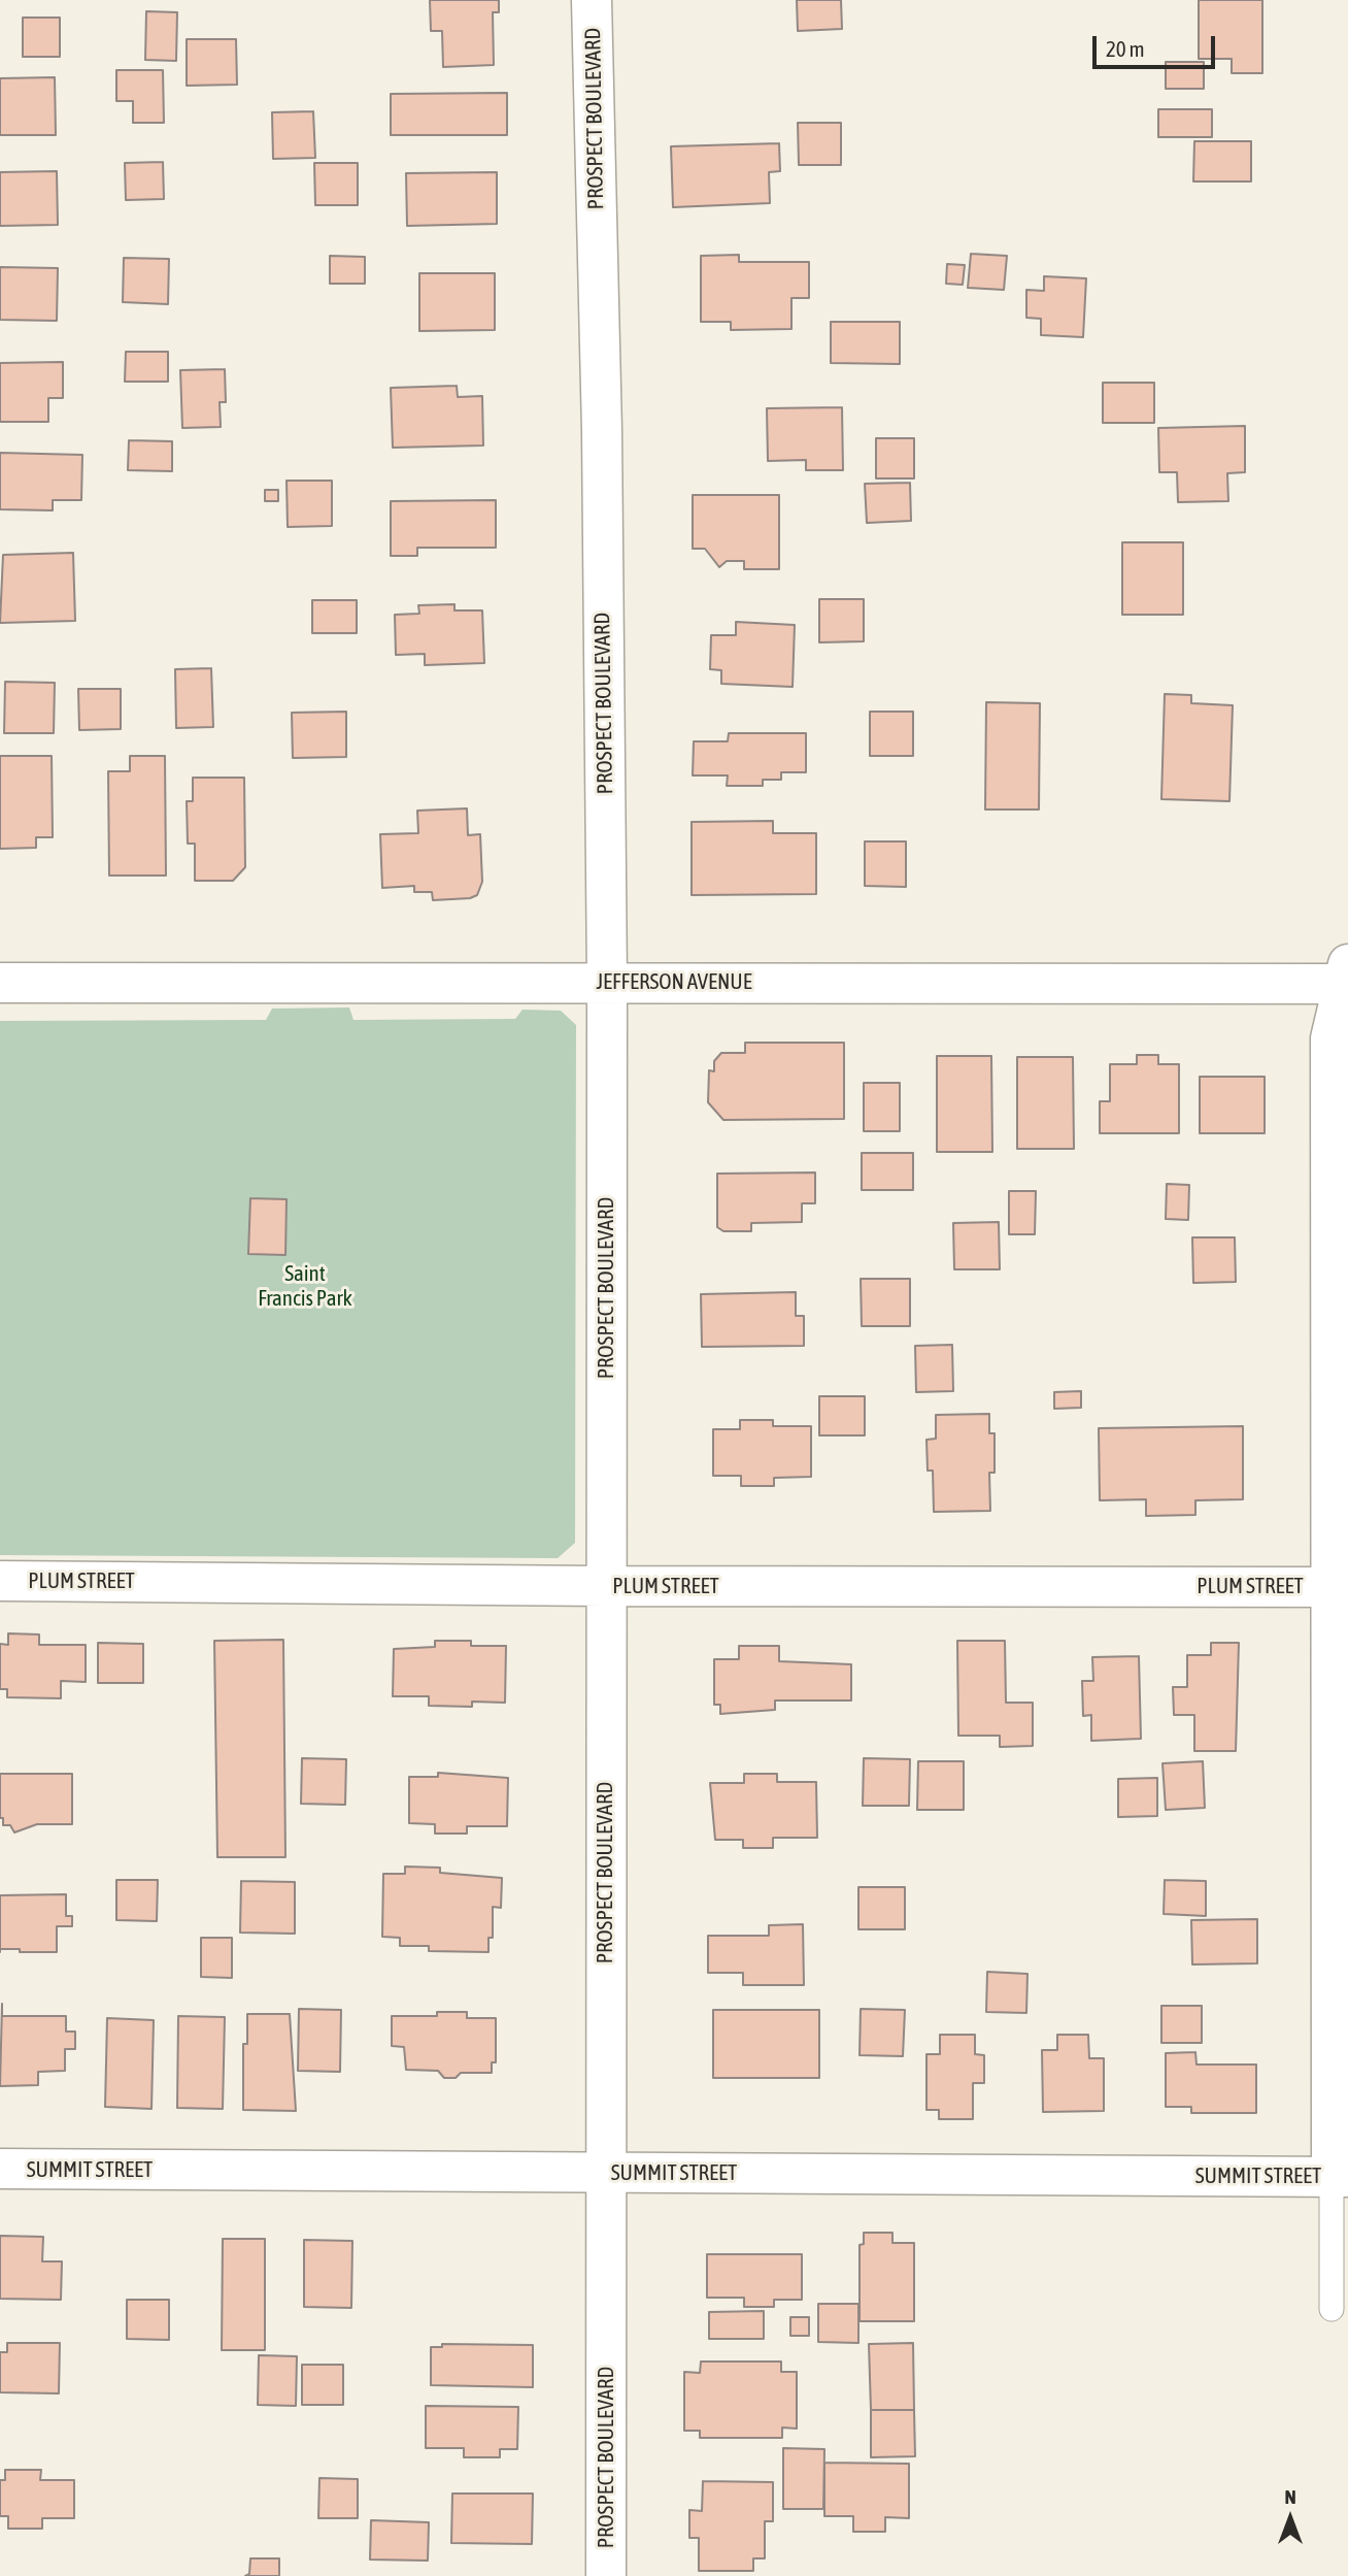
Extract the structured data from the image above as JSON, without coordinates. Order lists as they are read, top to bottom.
{
  "streets": {
    "street": [
      "PROSPECT BOULEVARD",
      "JEFFERSON AVENUE",
      "PLUM STREET",
      "SUMMIT STREET"
    ]
  },
  "crossings": [
    ["PROSPECT BOULEVARD", "JEFFERSON AVENUE"],
    ["PROSPECT BOULEVARD", "PLUM STREET"],
    ["PROSPECT BOULEVARD", "SUMMIT STREET"]
  ],
  "parks": ["Saint Francis Park"],
  "scale_bar": "20 m",
  "north": "top"
}
